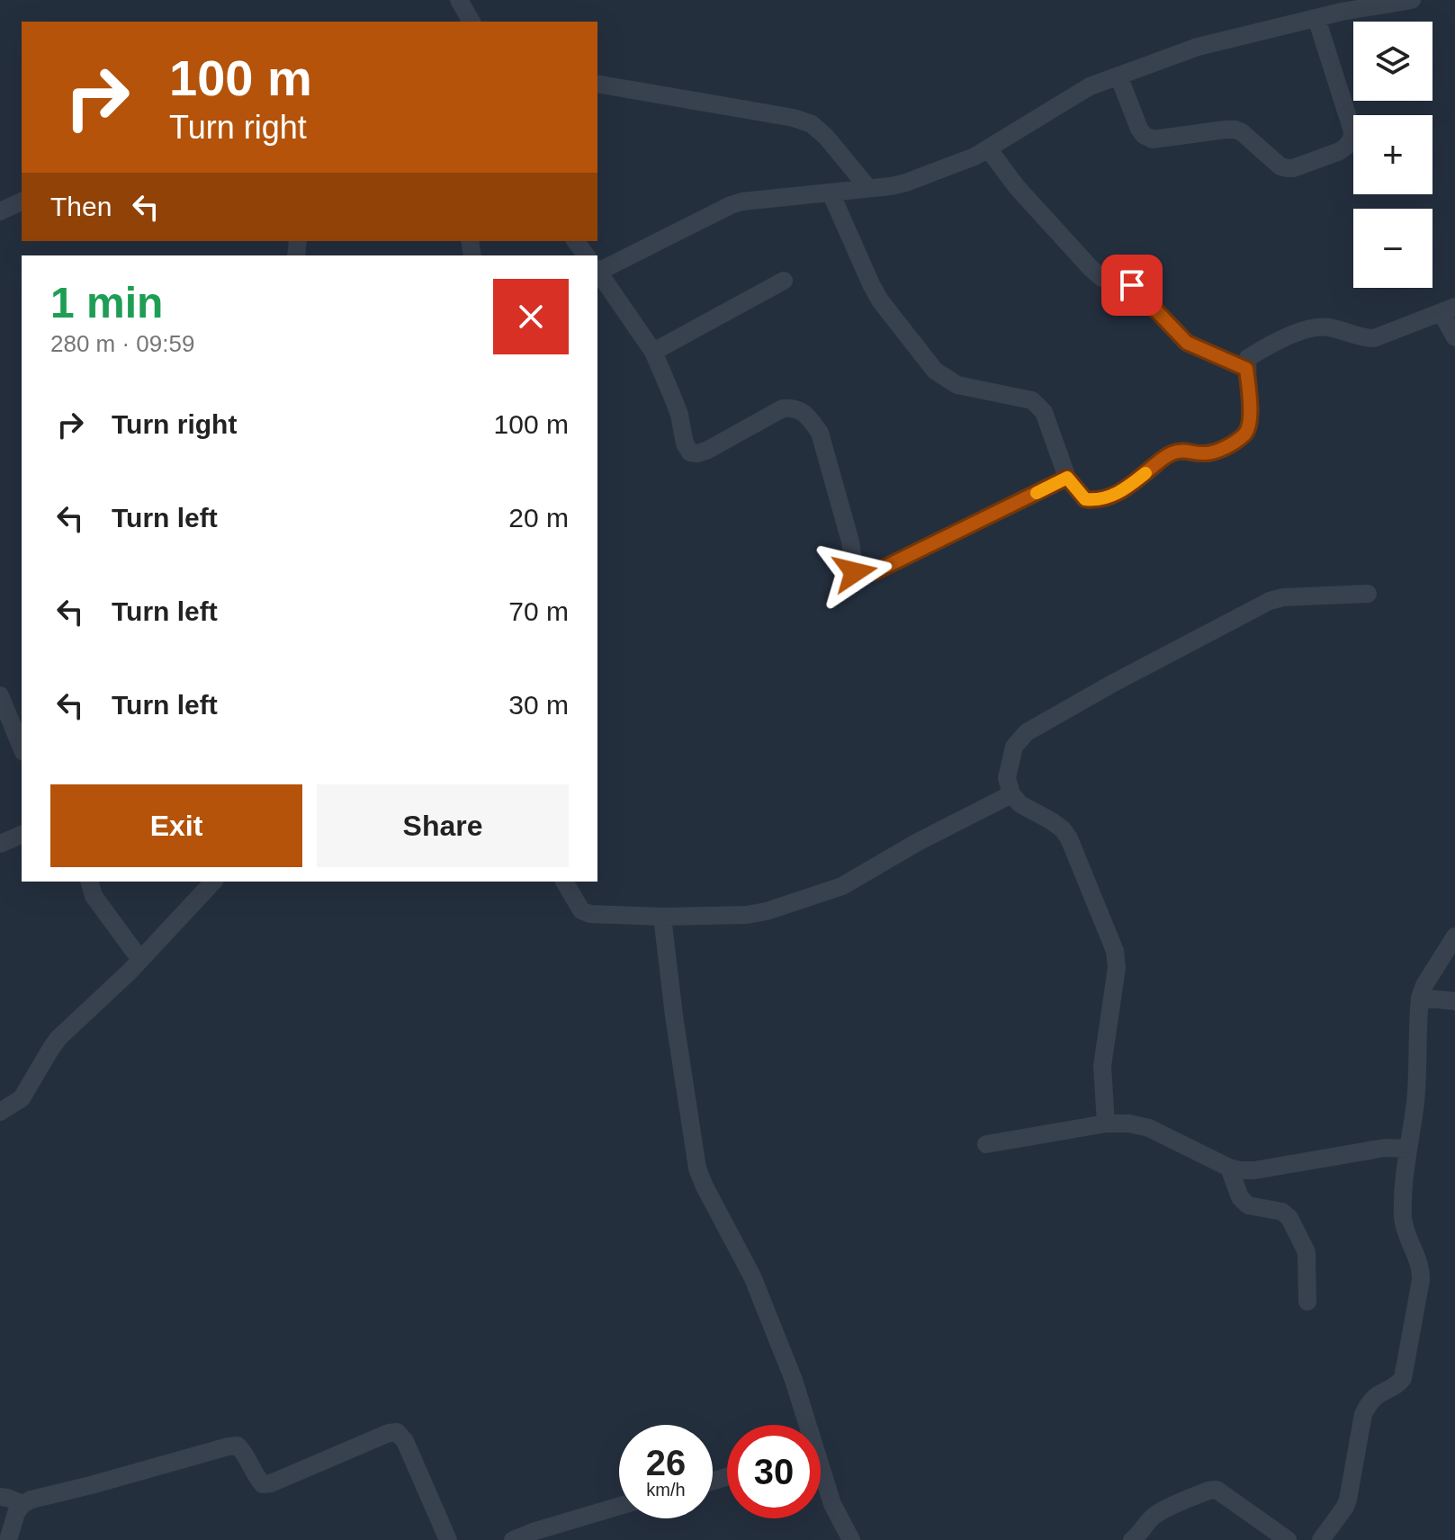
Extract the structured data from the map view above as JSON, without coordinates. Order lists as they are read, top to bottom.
{
  "page": {
    "map_buttons": ["+", "−"],
    "turn": ["100 m", "Turn right"],
    "then": "Then",
    "heading": ["1 min", "280 m · 09:59"],
    "list": [
      {
        "name": "Turn right",
        "value": "100 m"
      },
      {
        "name": "Turn left",
        "value": "20 m"
      },
      {
        "name": "Turn left",
        "value": "70 m"
      },
      {
        "name": "Turn left",
        "value": "30 m"
      }
    ],
    "buttons": ["Exit", "Share"],
    "speed": "26 km/h",
    "limit": "30"
  }
}
